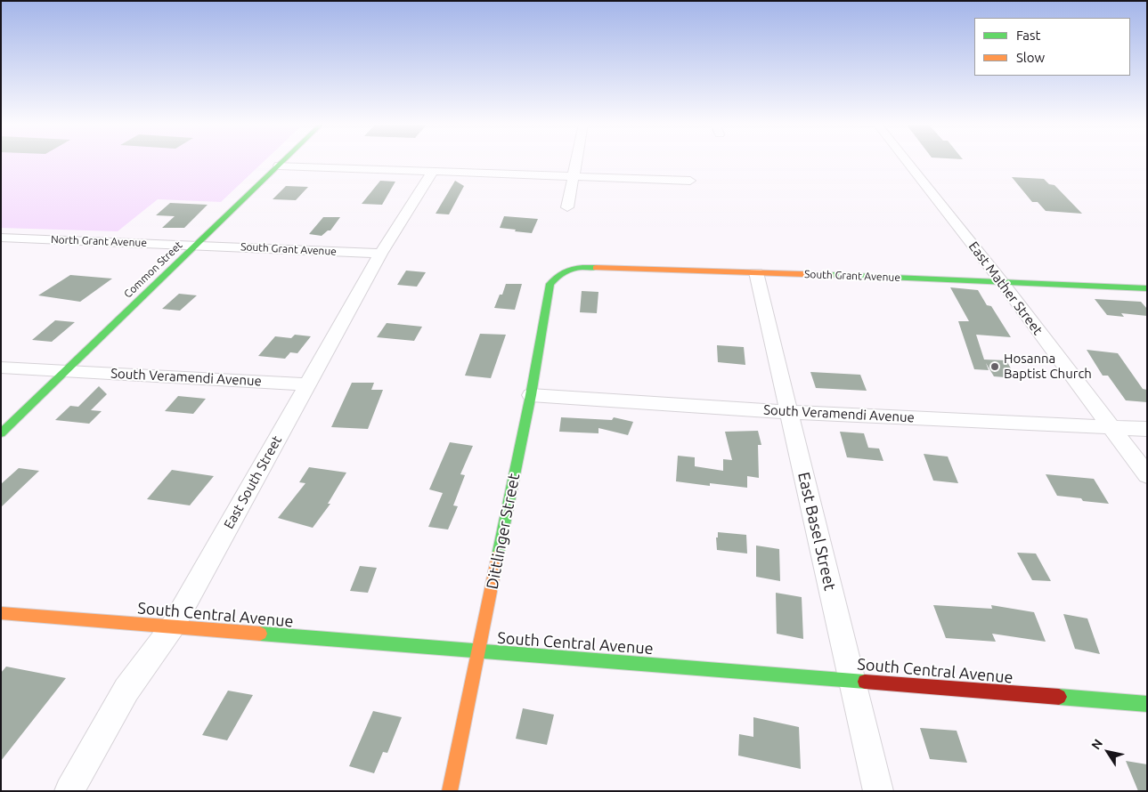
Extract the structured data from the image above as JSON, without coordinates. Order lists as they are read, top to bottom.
{
  "streets": {
    "street": [
      "North Grant Avenue",
      "South Grant Avenue",
      "Common Street",
      "East Mather Street",
      "South Veramendi Avenue",
      "East South Street",
      "Dittlinger Street",
      "East Basel Street",
      "South Central Avenue"
    ]
  },
  "crossings": [
    ["North Grant Avenue", "South Grant Avenue"],
    ["North Grant Avenue", "Common Street"],
    ["South Grant Avenue", "Common Street"],
    ["South Grant Avenue", "East Mather Street"],
    ["South Grant Avenue", "East South Street"],
    ["South Grant Avenue", "Dittlinger Street"],
    ["South Grant Avenue", "East Basel Street"],
    ["Common Street", "South Veramendi Avenue"],
    ["East Mather Street", "South Veramendi Avenue"],
    ["South Veramendi Avenue", "East South Street"],
    ["South Veramendi Avenue", "Dittlinger Street"],
    ["South Veramendi Avenue", "East Basel Street"],
    ["East South Street", "South Central Avenue"],
    ["Dittlinger Street", "South Central Avenue"],
    ["East Basel Street", "South Central Avenue"]
  ],
  "places": ["Hosanna Baptist Church"],
  "legend": ["Fast", "Slow"],
  "north": "top left"
}
